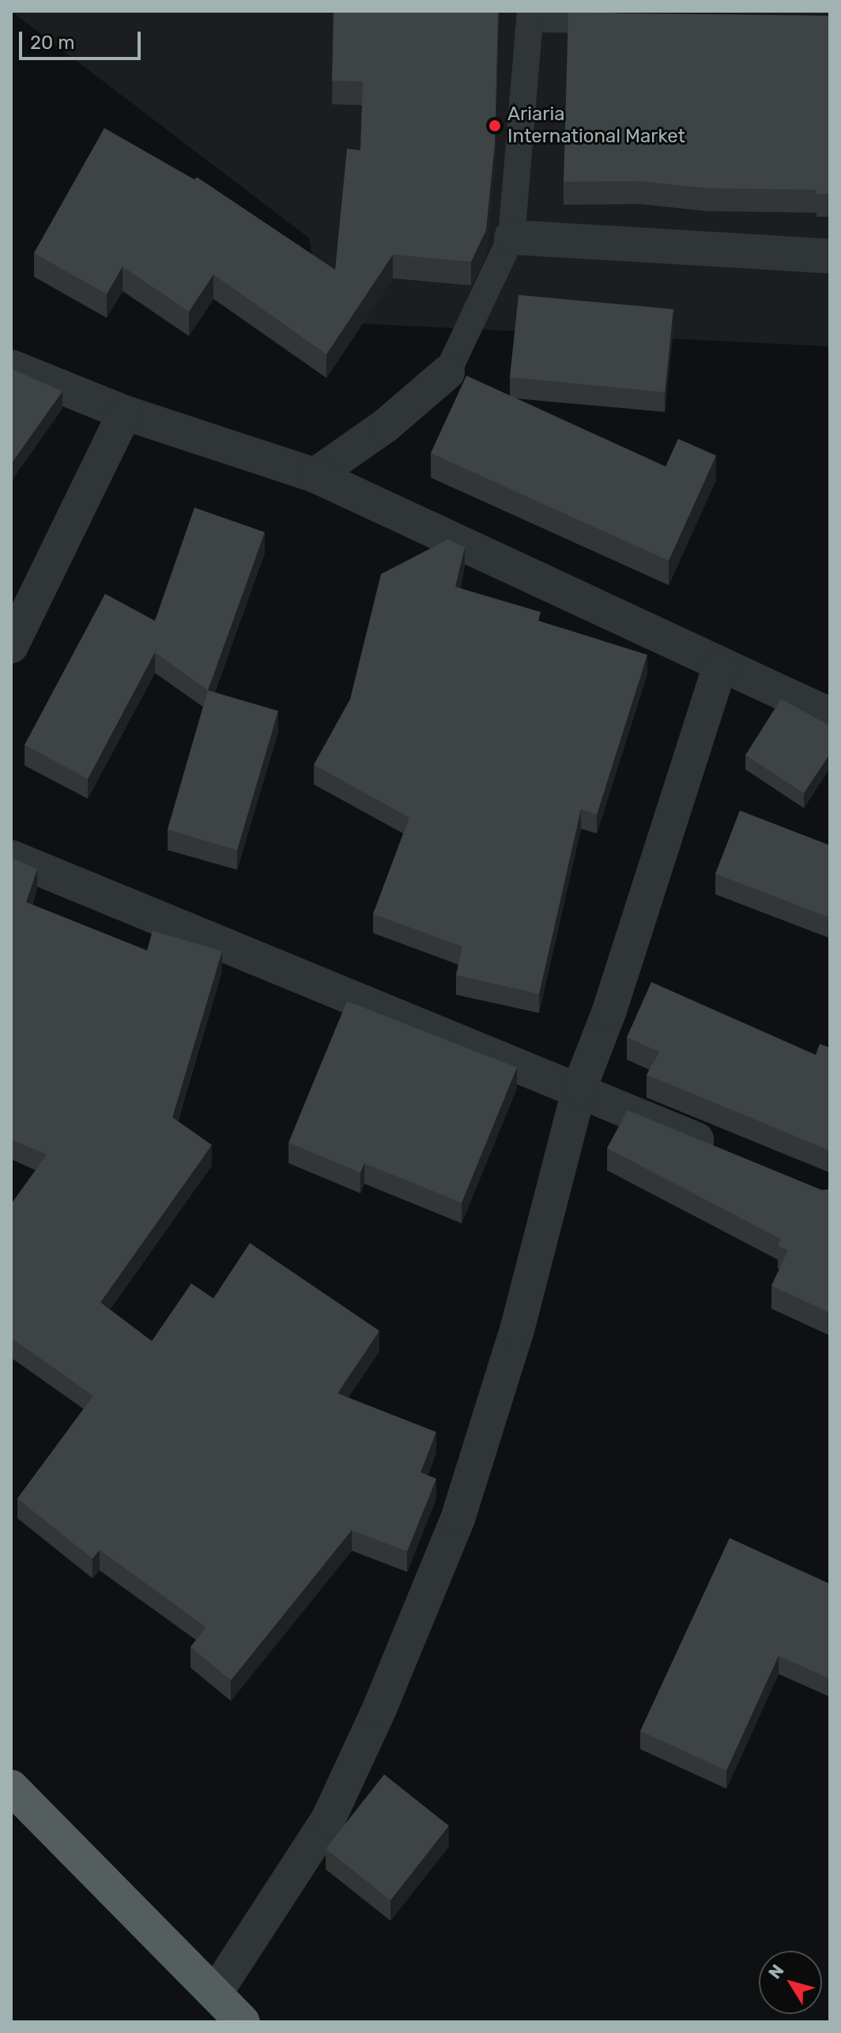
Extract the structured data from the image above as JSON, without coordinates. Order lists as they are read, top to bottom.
{
  "places": ["Ariaria International Market"],
  "scale_bar": "20 m",
  "north": "top left"
}
